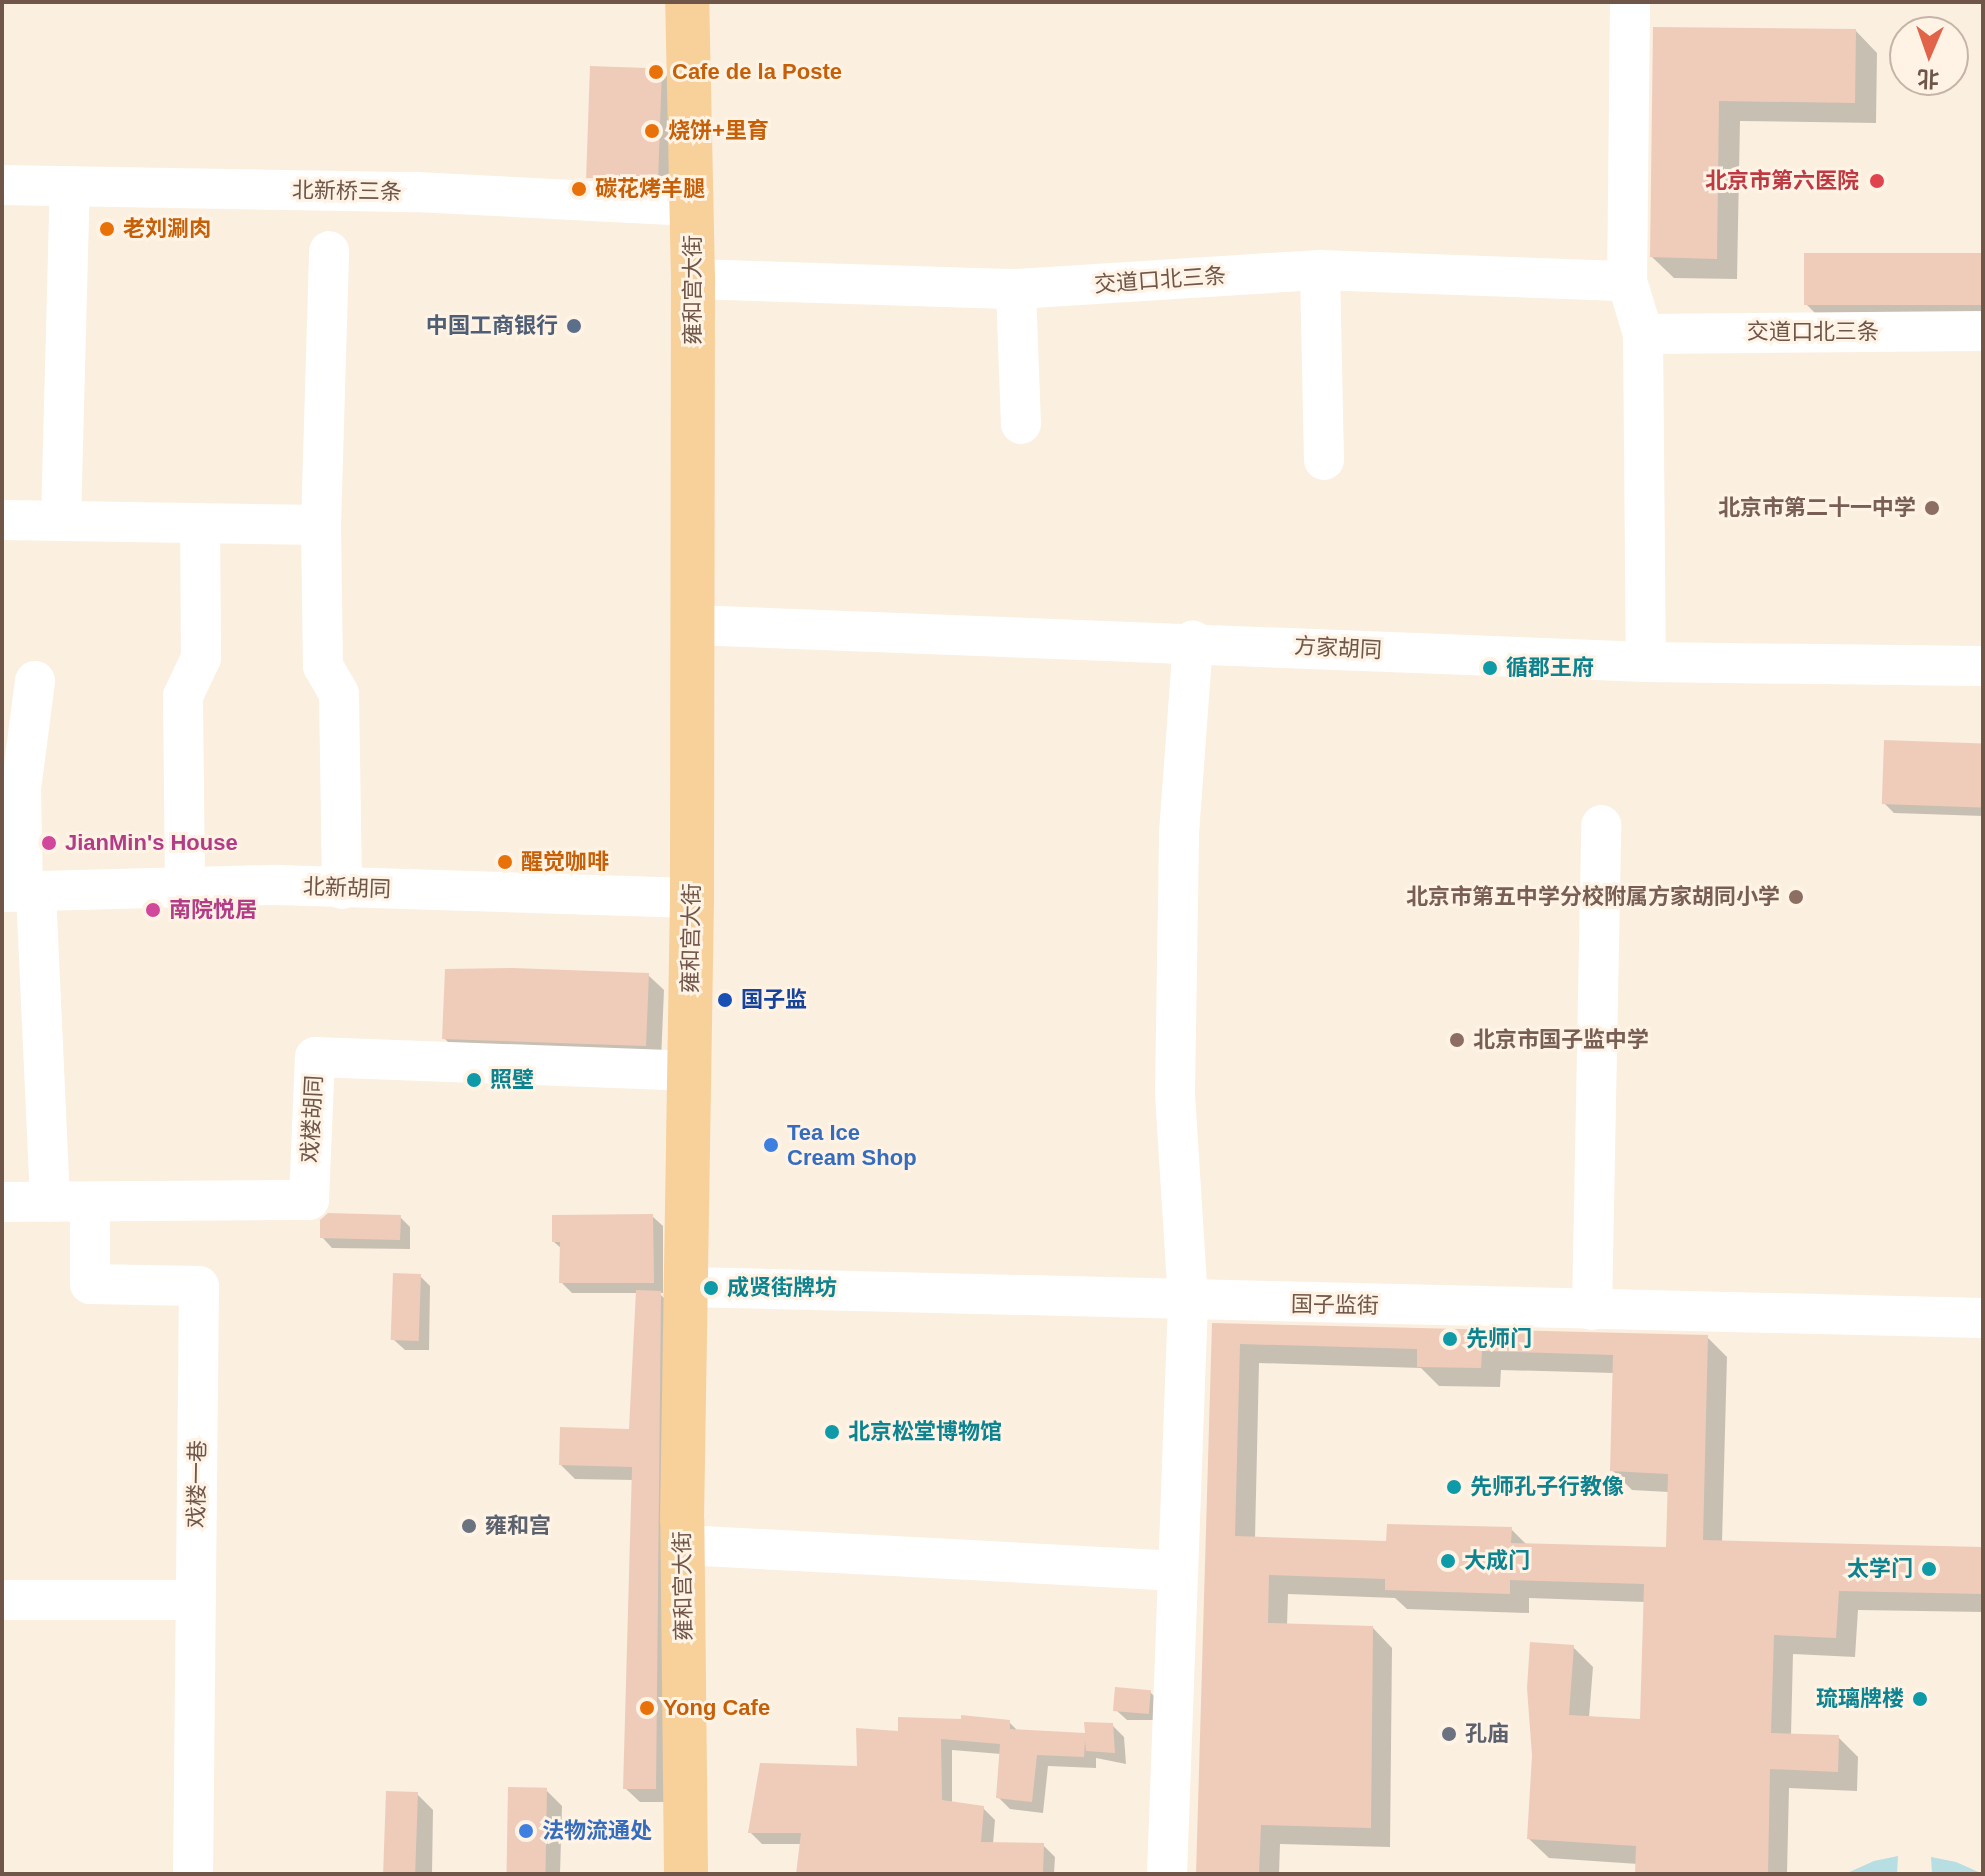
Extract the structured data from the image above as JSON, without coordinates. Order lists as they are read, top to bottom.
{
  "streets": {
    "main road": ["雍和宫大街"],
    "street": [
      "北新桥三条",
      "交道口北三条",
      "方家胡同",
      "北新胡同",
      "戏楼胡同",
      "国子监街",
      "戏楼一巷"
    ]
  },
  "crossings": [
    ["北新桥三条", "雍和宫大街"],
    ["交道口北三条", "雍和宫大街"],
    ["雍和宫大街", "方家胡同"],
    ["雍和宫大街", "北新胡同"],
    ["雍和宫大街", "戏楼胡同"],
    ["雍和宫大街", "国子监街"],
    ["戏楼胡同", "戏楼一巷"]
  ],
  "places": [
    "Cafe de la Poste",
    "烧饼+里育",
    "北京市第六医院",
    "碳花烤羊腿",
    "老刘涮肉",
    "中国工商银行",
    "北京市第二十一中学",
    "循郡王府",
    "JianMin's House",
    "醒觉咖啡",
    "北京市第五中学分校附属方家胡同小学",
    "南院悦居",
    "国子监",
    "北京市国子监中学",
    "照壁",
    "Tea Ice Cream Shop",
    "成贤街牌坊",
    "先师门",
    "北京松堂博物馆",
    "先师孔子行教像",
    "雍和宫",
    "大成门",
    "太学门",
    "琉璃牌楼",
    "Yong Cafe",
    "孔庙",
    "法物流通处"
  ],
  "north": "bottom"
}
